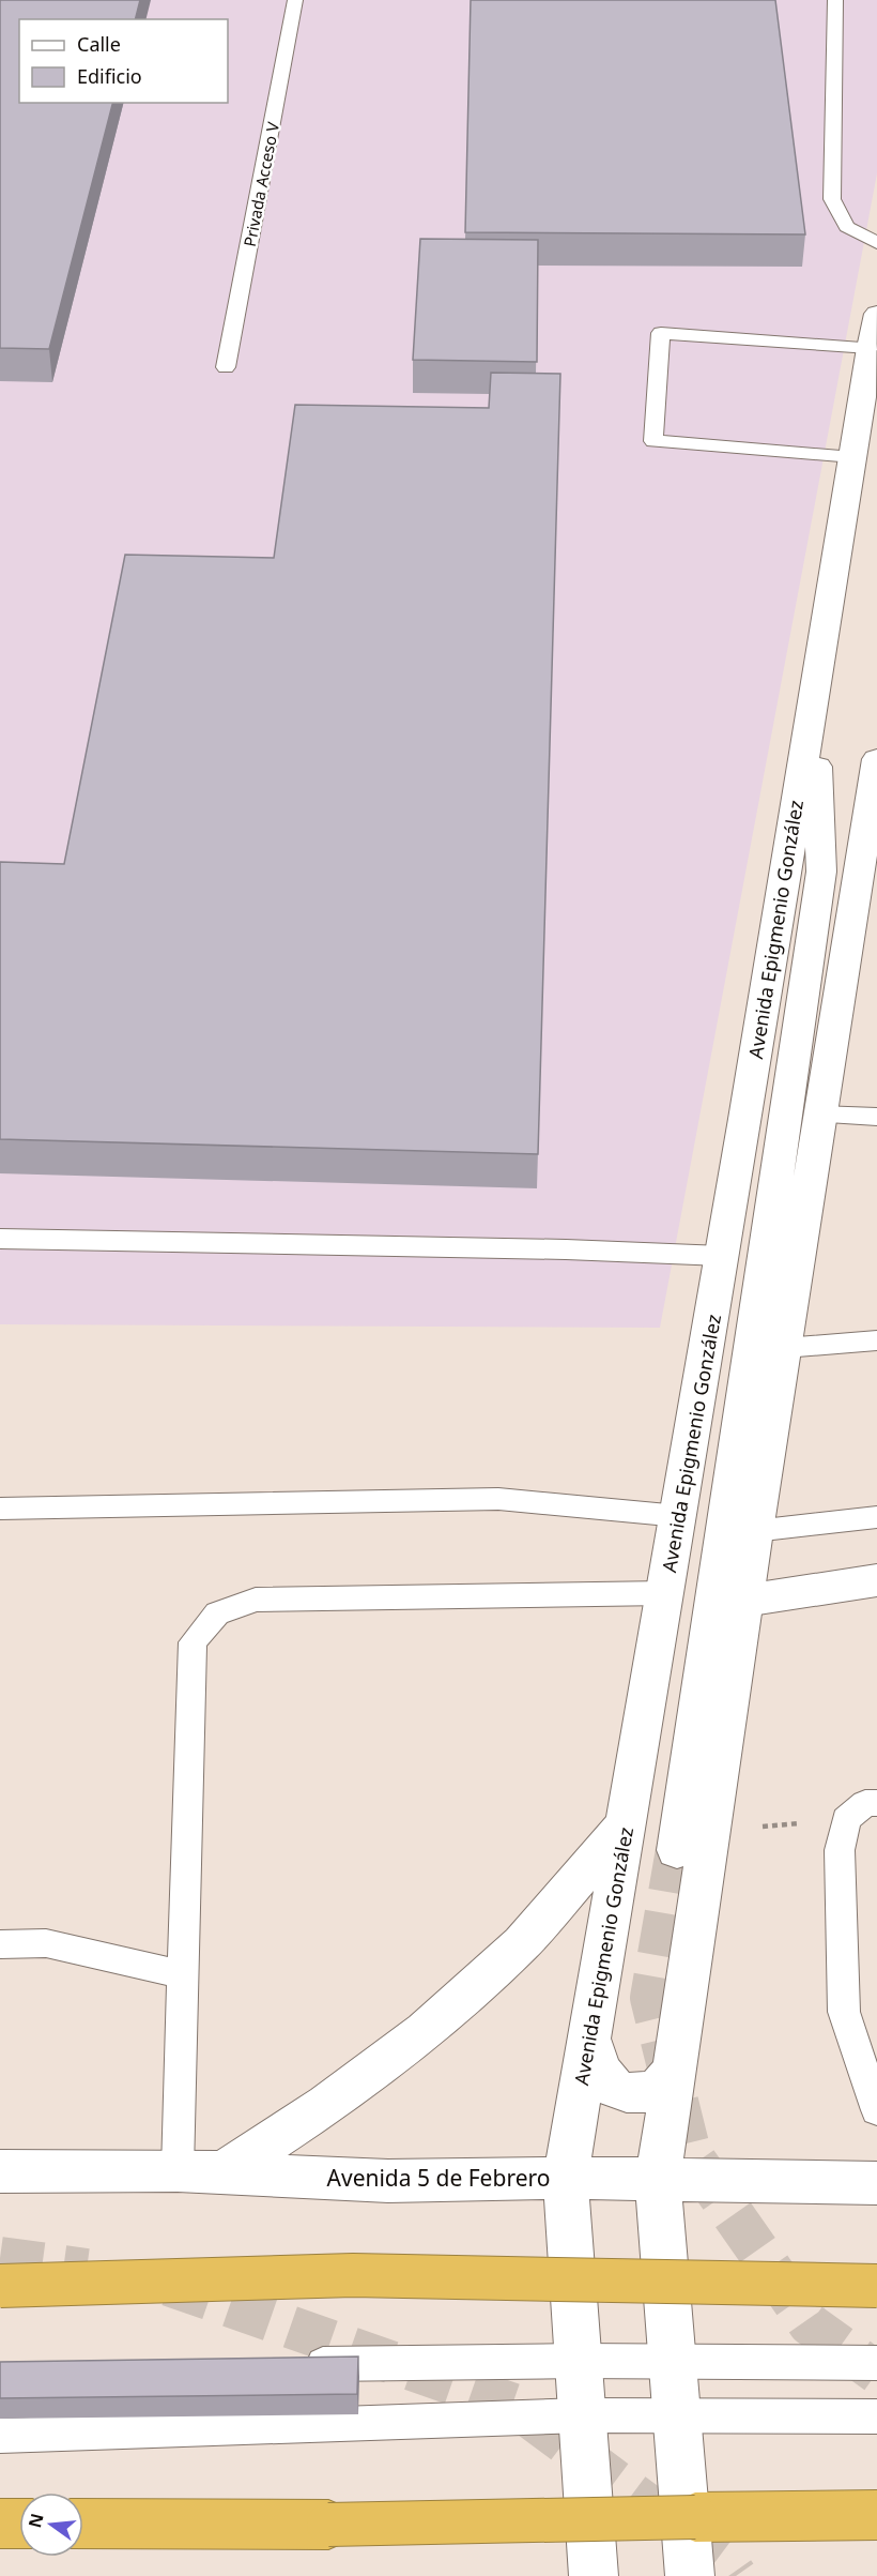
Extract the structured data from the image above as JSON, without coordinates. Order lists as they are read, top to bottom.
{
  "streets": {
    "main road": ["Avenida Epigmenio González", "Avenida 5 de Febrero"],
    "lane": ["Privada Acceso V"]
  },
  "crossings": [
    ["Avenida Epigmenio González", "Avenida 5 de Febrero"]
  ],
  "legend": ["Calle", "Edificio"],
  "north": "left"
}
